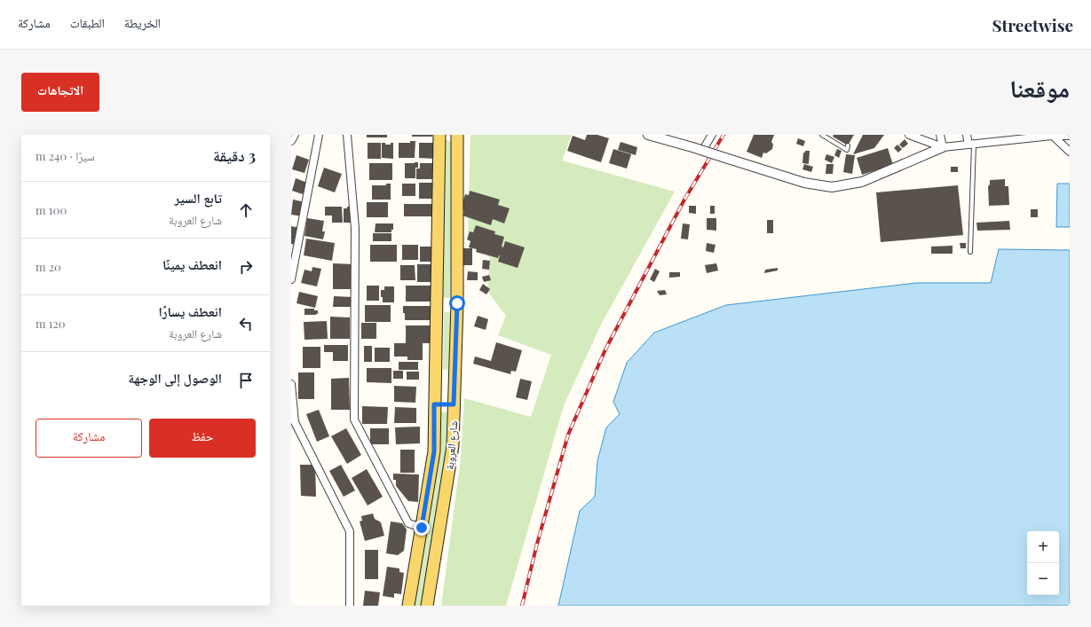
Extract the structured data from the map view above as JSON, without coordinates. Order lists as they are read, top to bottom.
{
  "streets": {
    "main road": ["شارع العروبة"]
  },
  "page": {
    "header": "Streetwise",
    "nav": ["الخريطة", "الطبقات", "مشاركة"],
    "title": "موقعنا",
    "buttons": [
      "الاتجاهات",
      ["حفظ", "مشاركة"]
    ],
    "heading": ["3 دقيقة", "سيرًا · 240 m"],
    "list": [
      ["تابع السير", "شارع العروبة", "100 m"],
      ["انعطف يمينًا", "20 m"],
      ["انعطف يسارًا", "شارع العروبة", "120 m"],
      "الوصول إلى الوجهة"
    ],
    "map_buttons": ["+", "−"]
  }
}
